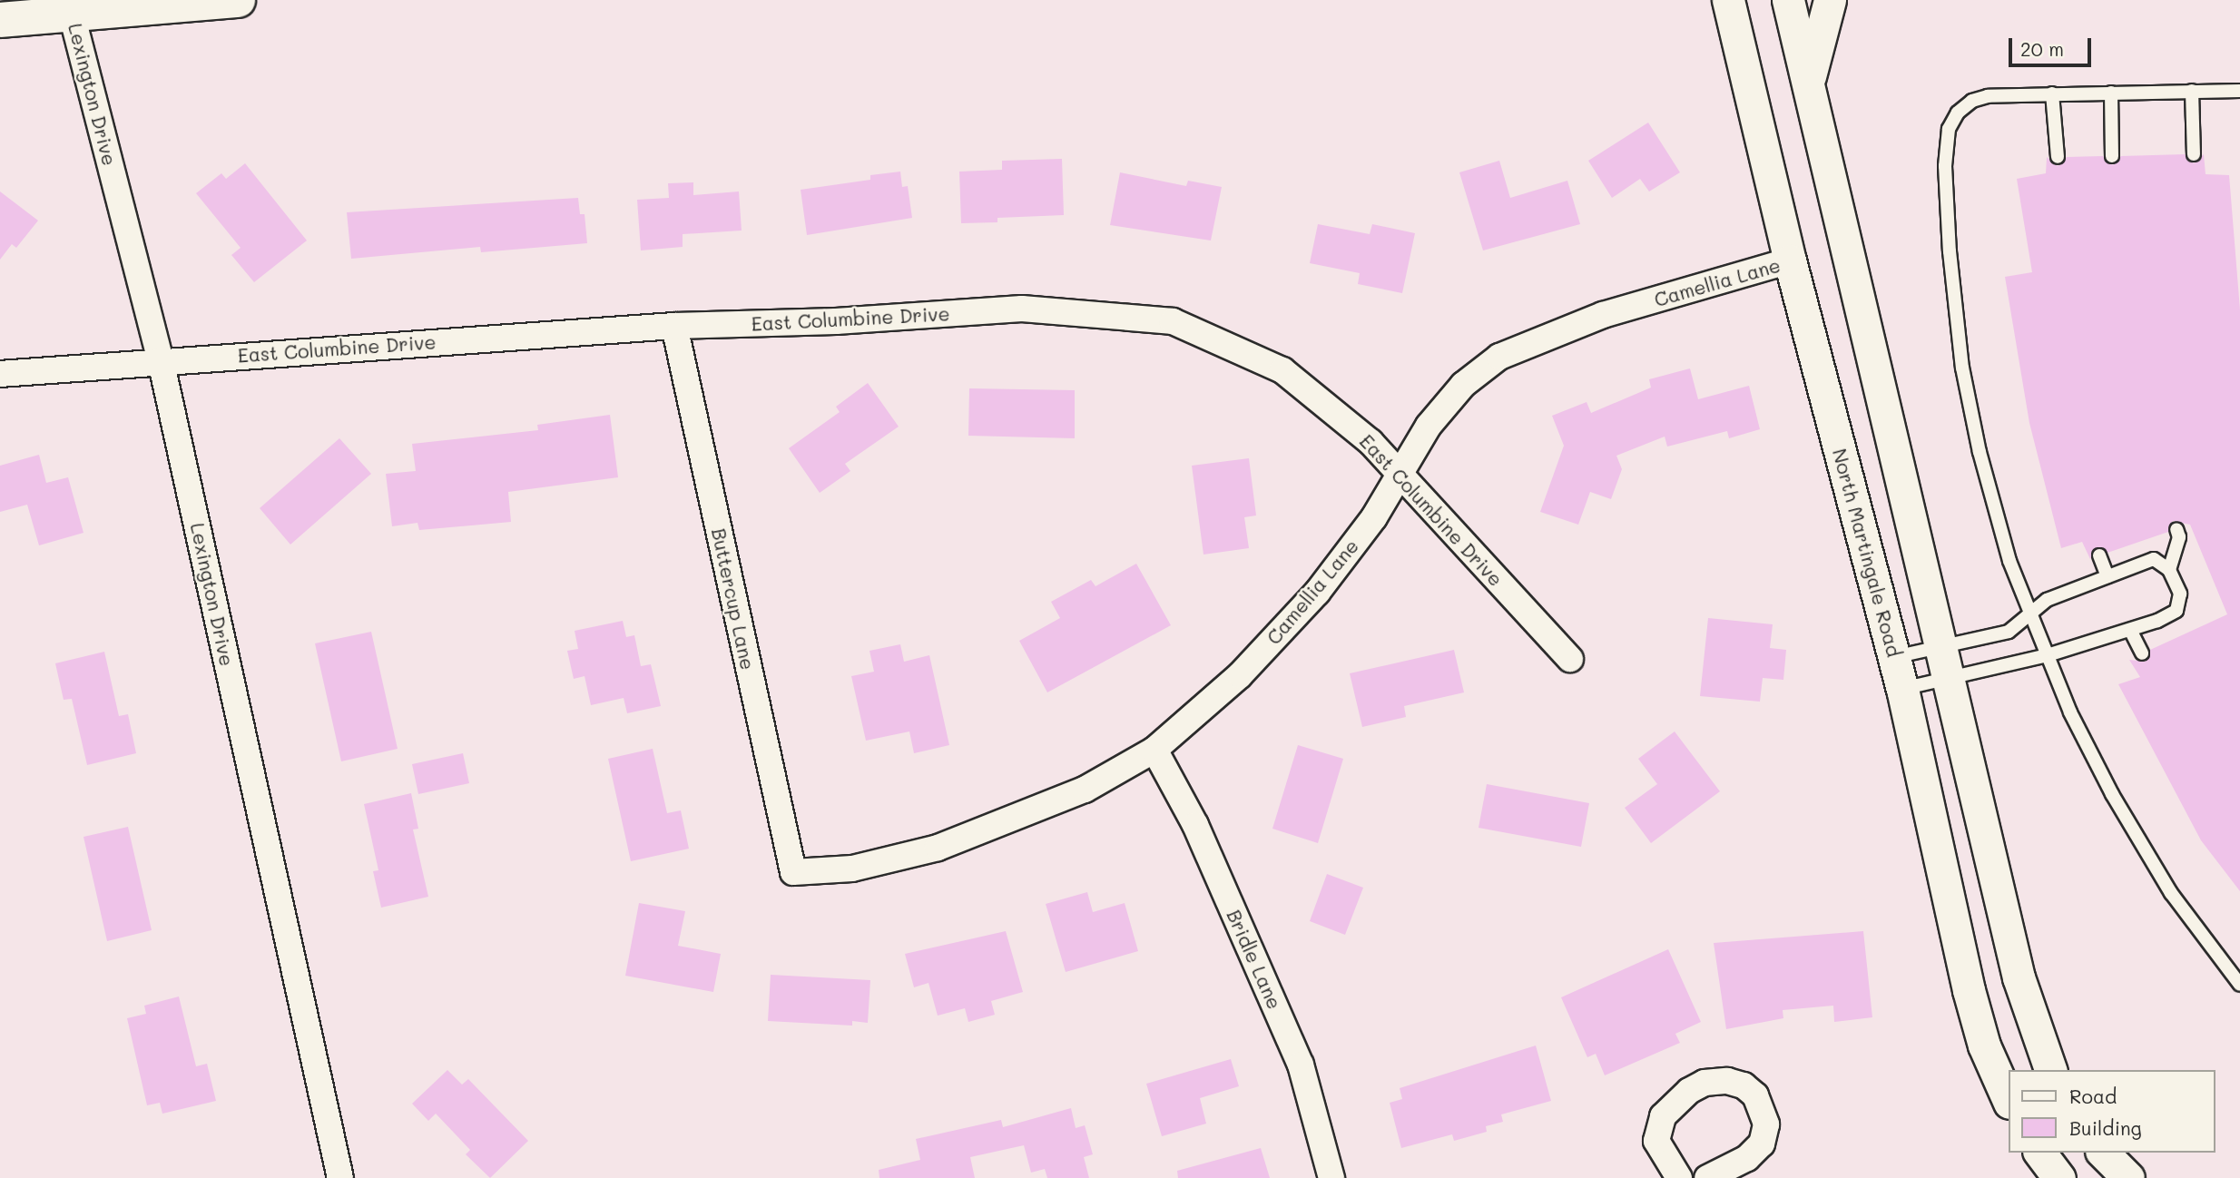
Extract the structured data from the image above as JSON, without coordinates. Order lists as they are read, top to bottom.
{
  "streets": {
    "street": [
      "Lexington Drive",
      "Camellia Lane",
      "East Columbine Drive",
      "North Martingale Road",
      "Buttercup Lane",
      "Bridle Lane"
    ]
  },
  "crossings": [
    ["Lexington Drive", "East Columbine Drive"],
    ["Camellia Lane", "East Columbine Drive"],
    ["Camellia Lane", "North Martingale Road"],
    ["Camellia Lane", "Buttercup Lane"],
    ["Camellia Lane", "Bridle Lane"],
    ["East Columbine Drive", "Buttercup Lane"]
  ],
  "legend": ["Road", "Building"],
  "scale_bar": "20 m"
}
